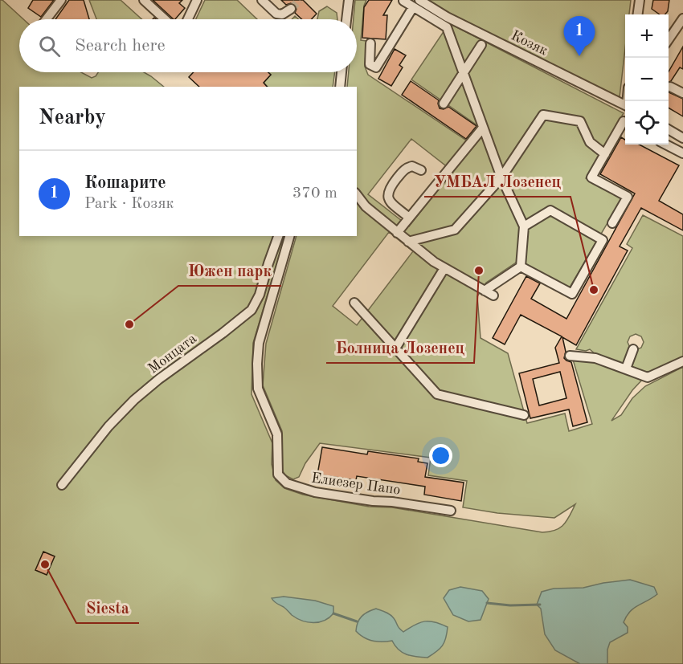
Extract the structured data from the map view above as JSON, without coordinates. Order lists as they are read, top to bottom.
{
  "streets": {
    "street": ["Козяк", "Монцата", "Елиезер Папо"]
  },
  "places": [
    "Болница Лозенец",
    "УМБАЛ Лозенец",
    "Южен парк",
    "Siesta"
  ],
  "page": {
    "map_buttons": ["+", "−"],
    "pins": "1",
    "search": "Search here",
    "heading": "Nearby",
    "list": [
      {
        "mark": "1",
        "name": "Кошарите",
        "note": "Park · Козяк",
        "value": "370 m"
      }
    ]
  }
}
